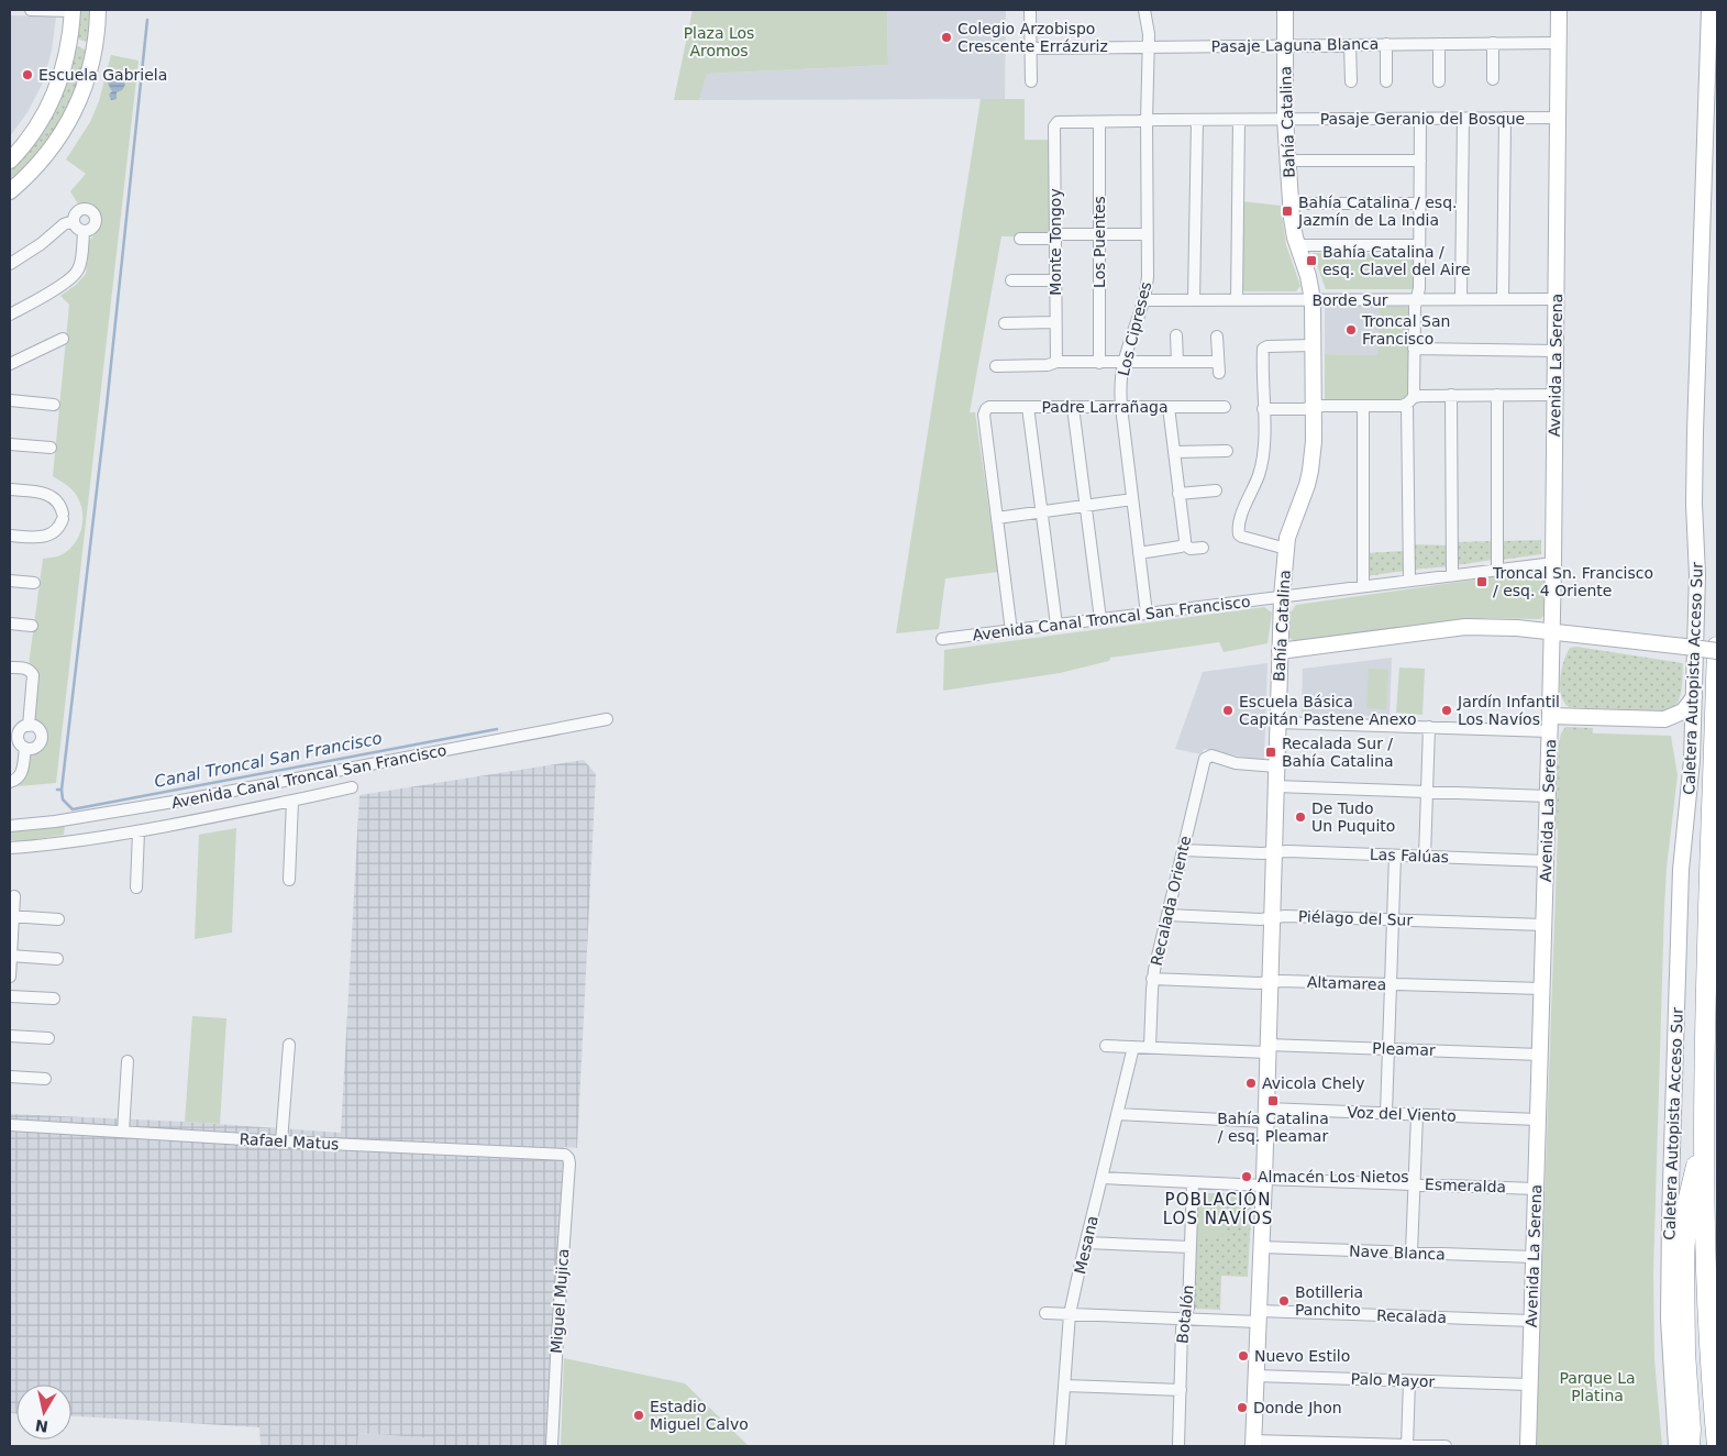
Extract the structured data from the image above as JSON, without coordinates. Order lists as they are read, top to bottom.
{
  "streets": {
    "street": [
      "Pasaje Laguna Blanca",
      "Pasaje Geranio del Bosque",
      "Bahía Catalina",
      "Monte Tongoy",
      "Los Puentes",
      "Borde Sur",
      "Los Cipreses",
      "Avenida La Serena",
      "Padre Larrañaga",
      "Avenida Canal Troncal San Francisco",
      "Caletera Autopista Acceso Sur",
      "Las Falúas",
      "Recalada Oriente",
      "Piélago del Sur",
      "Altamarea",
      "Pleamar",
      "Voz del Viento",
      "Rafael Matus",
      "Esmeralda",
      "Mesana",
      "Nave Blanca",
      "Miguel Mujica",
      "Botalón",
      "Recalada",
      "Palo Mayor"
    ]
  },
  "crossings": [
    ["Pasaje Laguna Blanca", "Bahía Catalina"],
    ["Pasaje Laguna Blanca", "Los Cipreses"],
    ["Pasaje Laguna Blanca", "Avenida La Serena"],
    ["Pasaje Geranio del Bosque", "Bahía Catalina"],
    ["Pasaje Geranio del Bosque", "Monte Tongoy"],
    ["Pasaje Geranio del Bosque", "Los Puentes"],
    ["Pasaje Geranio del Bosque", "Los Cipreses"],
    ["Pasaje Geranio del Bosque", "Avenida La Serena"],
    ["Bahía Catalina", "Borde Sur"],
    ["Bahía Catalina", "Avenida Canal Troncal San Francisco"],
    ["Bahía Catalina", "Las Falúas"],
    ["Bahía Catalina", "Recalada Oriente"],
    ["Bahía Catalina", "Piélago del Sur"],
    ["Bahía Catalina", "Altamarea"],
    ["Bahía Catalina", "Pleamar"],
    ["Bahía Catalina", "Voz del Viento"],
    ["Bahía Catalina", "Esmeralda"],
    ["Bahía Catalina", "Nave Blanca"],
    ["Bahía Catalina", "Recalada"],
    ["Bahía Catalina", "Palo Mayor"],
    ["Borde Sur", "Los Cipreses"],
    ["Borde Sur", "Avenida La Serena"],
    ["Los Cipreses", "Padre Larrañaga"],
    ["Los Cipreses", "Avenida Canal Troncal San Francisco"],
    ["Avenida La Serena", "Avenida Canal Troncal San Francisco"],
    ["Avenida La Serena", "Las Falúas"],
    ["Avenida La Serena", "Piélago del Sur"],
    ["Avenida La Serena", "Altamarea"],
    ["Avenida La Serena", "Pleamar"],
    ["Avenida La Serena", "Voz del Viento"],
    ["Avenida La Serena", "Esmeralda"],
    ["Avenida La Serena", "Nave Blanca"],
    ["Avenida La Serena", "Recalada"],
    ["Avenida La Serena", "Palo Mayor"],
    ["Las Falúas", "Recalada Oriente"],
    ["Recalada Oriente", "Piélago del Sur"],
    ["Recalada Oriente", "Altamarea"],
    ["Recalada Oriente", "Pleamar"],
    ["Pleamar", "Mesana"],
    ["Voz del Viento", "Mesana"],
    ["Rafael Matus", "Miguel Mujica"],
    ["Esmeralda", "Mesana"],
    ["Esmeralda", "Botalón"],
    ["Mesana", "Recalada"],
    ["Botalón", "Recalada"]
  ],
  "districts": ["POBLACIÓN LOS NAVÍOS"],
  "water": ["Canal Troncal San Francisco"],
  "parks": ["Plaza Los Aromos", "Parque La Platina"],
  "places": {
    "other": [
      "Colegio Arzobispo Crescente Errázuriz",
      "Escuela Gabriela",
      "Troncal San Francisco",
      "Escuela Básica Capitán Pastene Anexo",
      "Jardín Infantil Los Navíos",
      "De Tudo Un Puquito",
      "Avicola Chely",
      "Almacén Los Nietos",
      "Botilleria Panchito",
      "Nuevo Estilo",
      "Donde Jhon",
      "Estadio Miguel Calvo"
    ],
    "transit": [
      "Bahía Catalina / esq. Jazmín de La India",
      "Bahía Catalina / esq. Clavel del Aire",
      "Troncal Sn. Francisco / esq. 4 Oriente",
      "Recalada Sur / Bahía Catalina",
      "Bahía Catalina / esq. Pleamar"
    ]
  },
  "north": "bottom"
}
